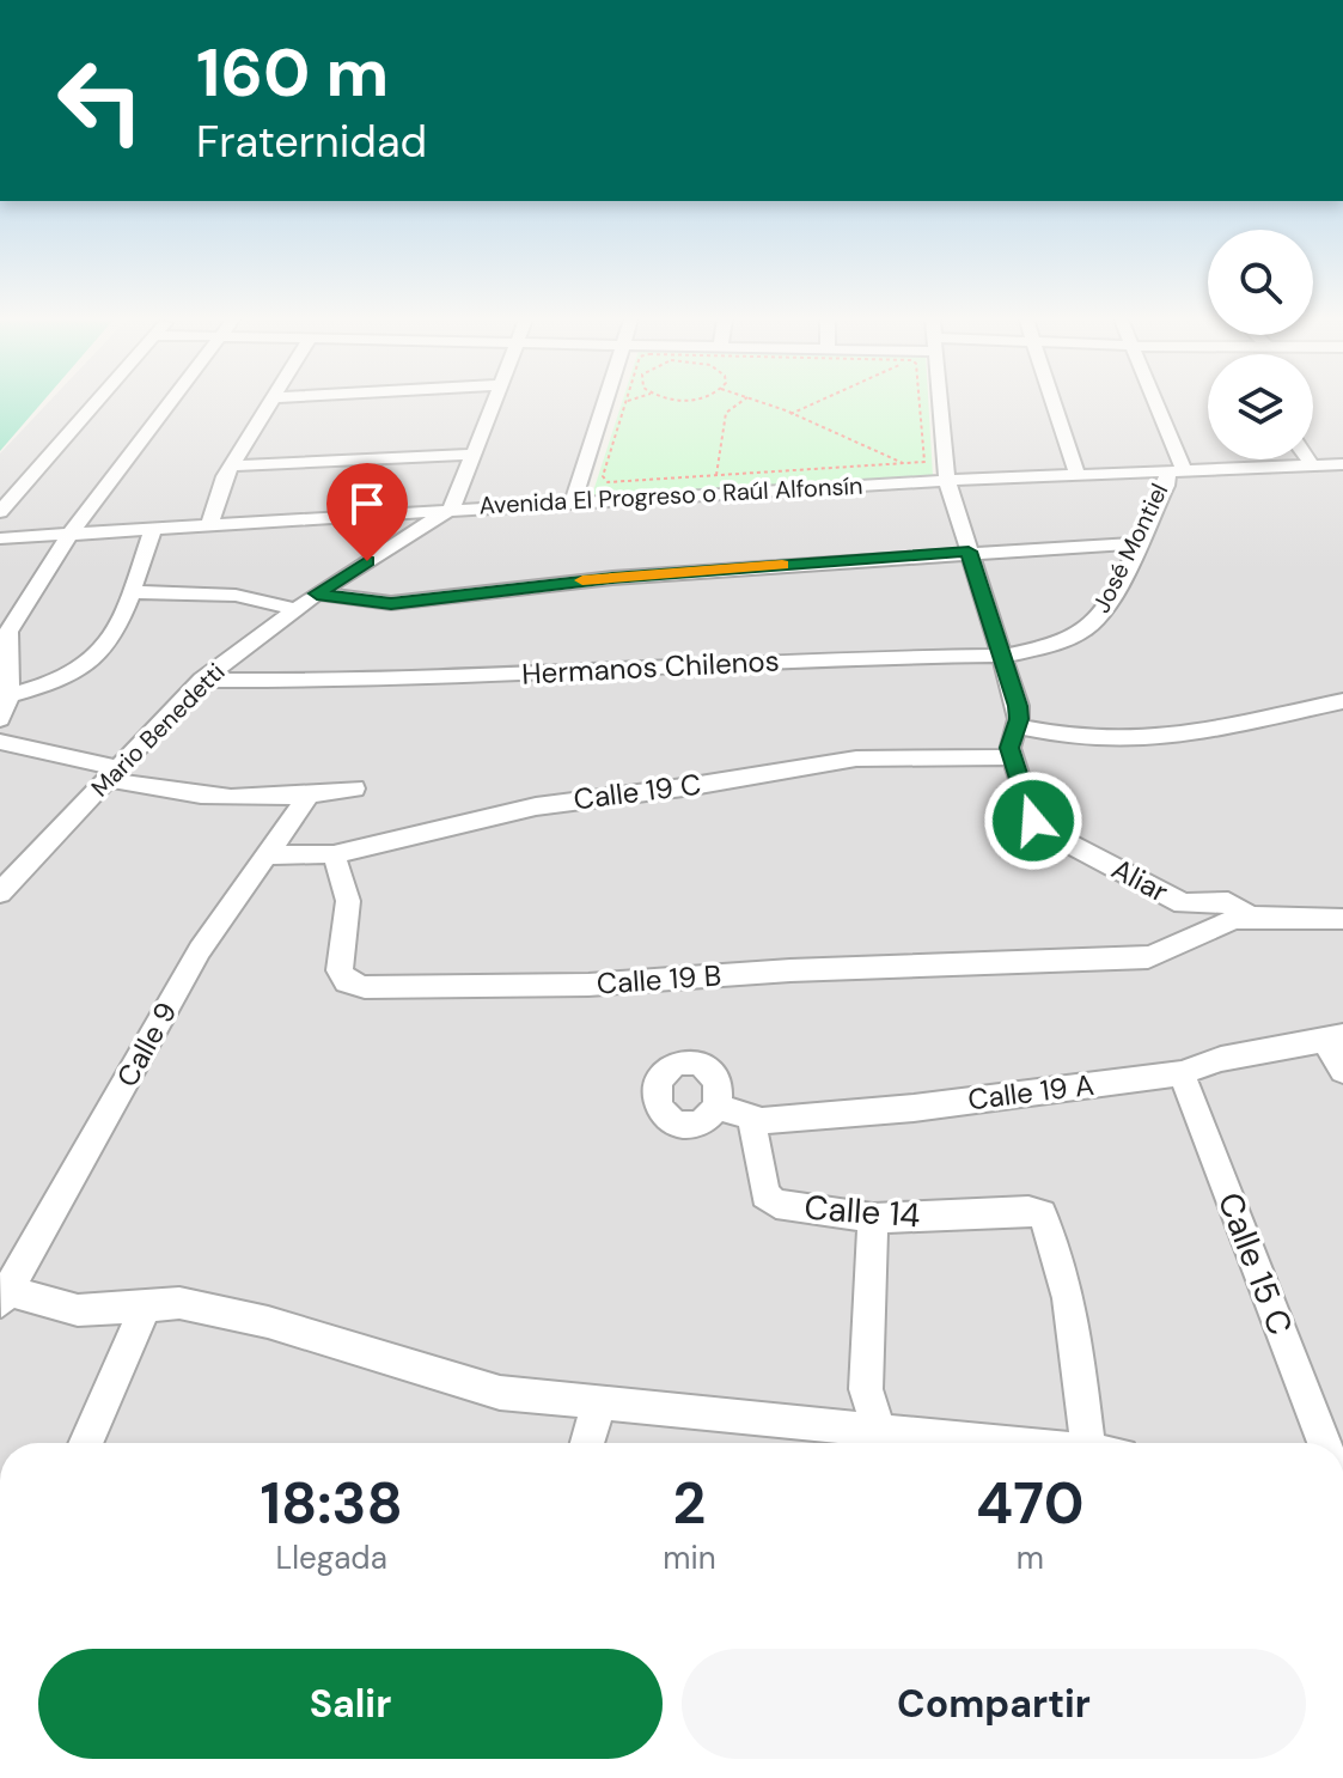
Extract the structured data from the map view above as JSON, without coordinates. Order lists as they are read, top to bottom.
{
  "streets": {
    "street": [
      "Avenida El Progreso o Raúl Alfonsín",
      "José Montiel",
      "Hermanos Chilenos",
      "Mario Benedetti",
      "Calle 19 C",
      "Aliar",
      "Calle 19 B",
      "Calle 9",
      "Calle 19 A",
      "Calle 14",
      "Calle 15 C"
    ]
  },
  "crossings": [
    ["Avenida El Progreso o Raúl Alfonsín", "José Montiel"],
    ["Avenida El Progreso o Raúl Alfonsín", "Mario Benedetti"],
    ["Avenida El Progreso o Raúl Alfonsín", "Aliar"],
    ["José Montiel", "Hermanos Chilenos"],
    ["Hermanos Chilenos", "Mario Benedetti"],
    ["Hermanos Chilenos", "Aliar"],
    ["Calle 19 C", "Aliar"],
    ["Calle 19 C", "Calle 19 B"],
    ["Calle 19 C", "Calle 9"],
    ["Aliar", "Calle 19 B"],
    ["Calle 19 A", "Calle 14"],
    ["Calle 19 A", "Calle 15 C"]
  ],
  "page": {
    "turn": ["160 m", "Fraternidad"],
    "eta": [
      "18:38",
      "Llegada",
      "2",
      "min",
      "470",
      "m"
    ],
    "buttons": ["Salir", "Compartir"]
  }
}
